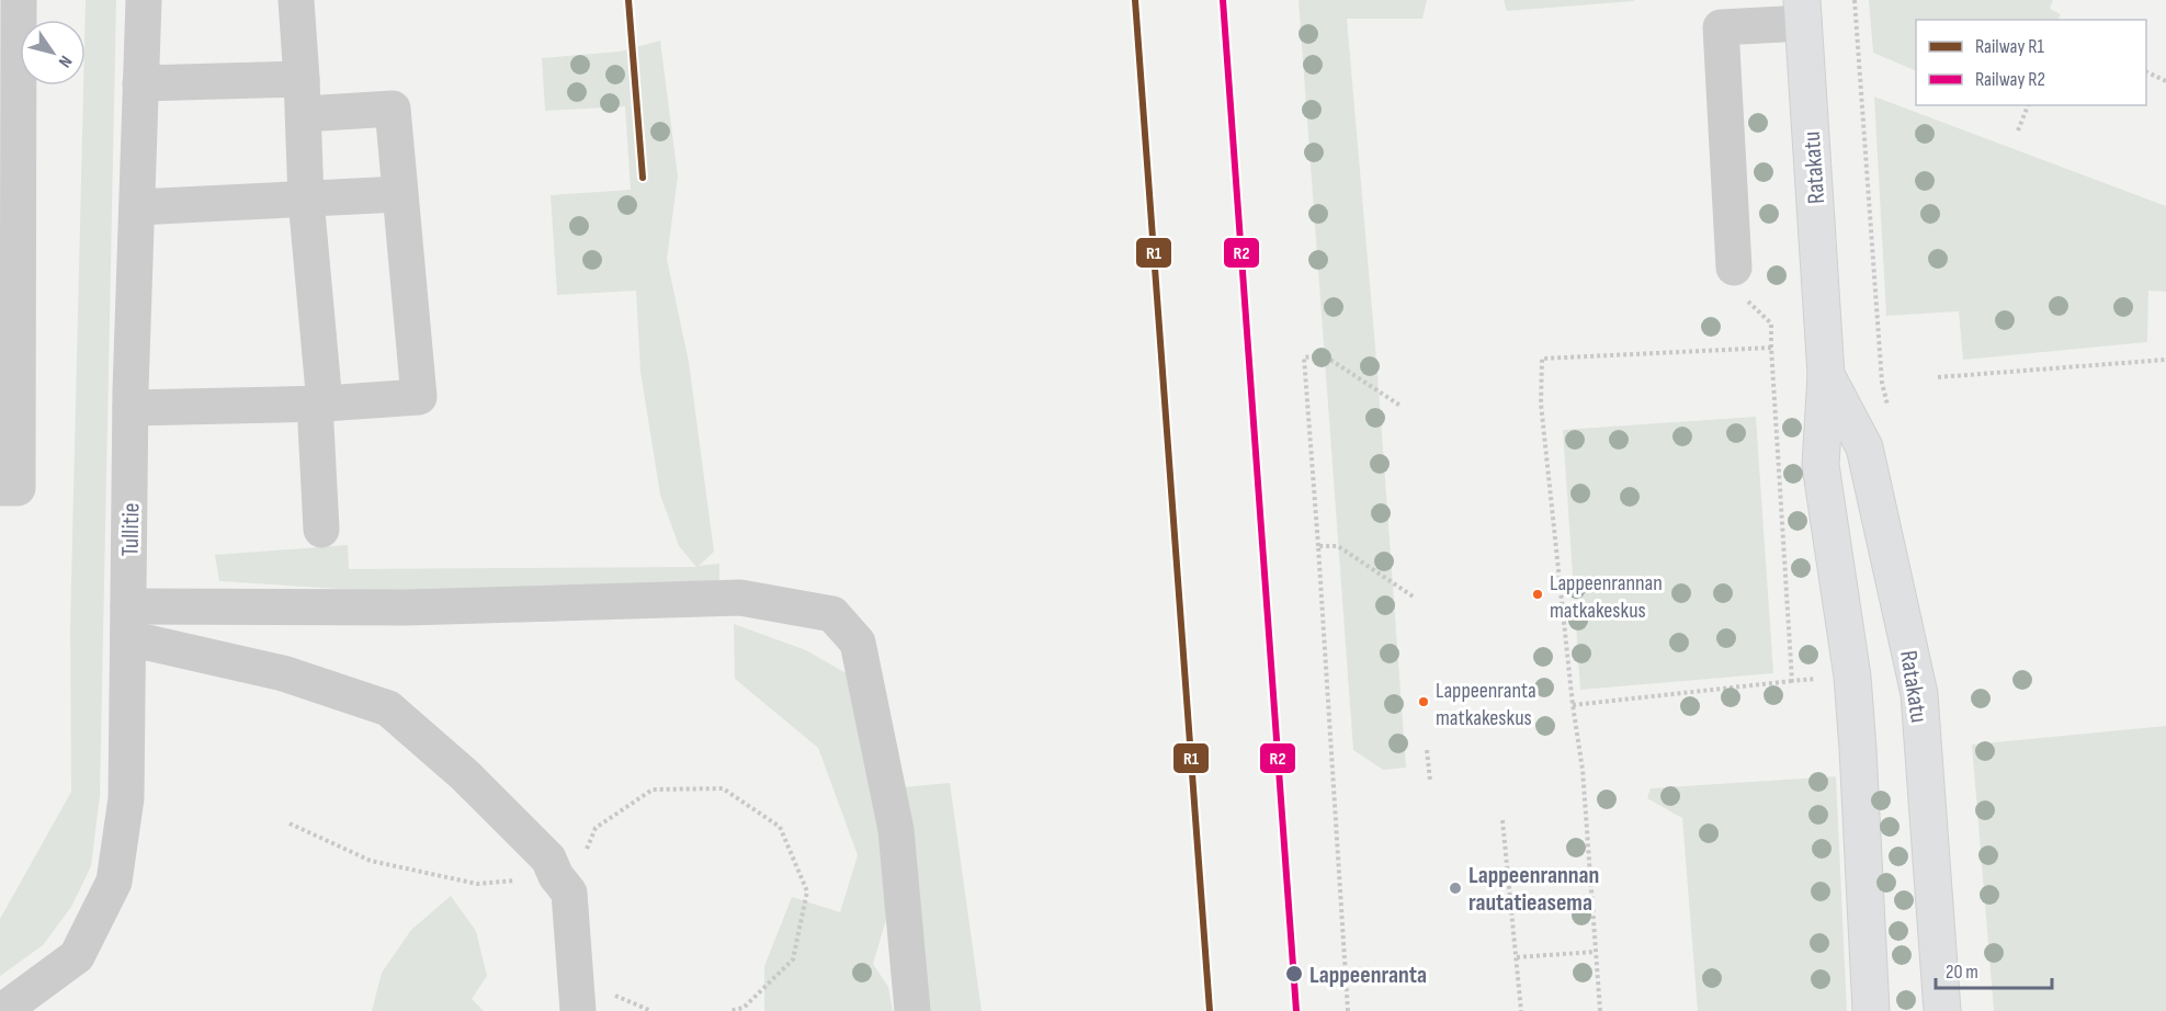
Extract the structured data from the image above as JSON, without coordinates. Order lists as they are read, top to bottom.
{
  "streets": {
    "main road": ["Ratakatu"],
    "street": ["Tullitie"]
  },
  "places": [
    "Lappeenrannan matkakeskus",
    "Lappeenranta matkakeskus",
    "Lappeenrannan rautatieasema",
    "Lappeenranta"
  ],
  "lines": ["rail line R1", "rail line R2"],
  "legend": ["Railway R1", "Railway R2"],
  "scale_bar": "20 m",
  "north": "bottom right"
}
